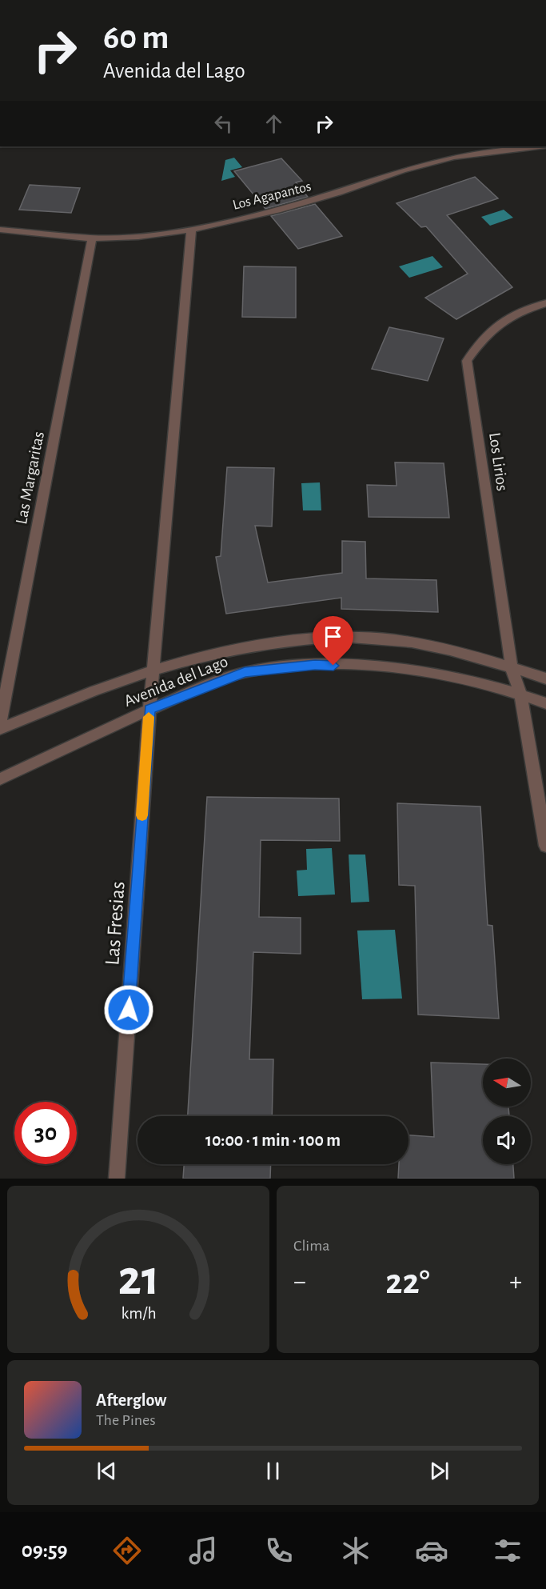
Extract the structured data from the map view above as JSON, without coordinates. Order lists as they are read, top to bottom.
{
  "streets": {
    "street": [
      "Los Agapantos",
      "Los Lirios",
      "Las Margaritas",
      "Avenida del Lago",
      "Las Fresias"
    ]
  },
  "crossings": [
    ["Los Agapantos", "Las Margaritas"],
    ["Los Lirios", "Avenida del Lago"],
    ["Avenida del Lago", "Las Fresias"]
  ],
  "north": "left",
  "page": {
    "turn": ["60 m", "Avenida del Lago"],
    "limit": "30",
    "trip": "10:00 · 1 min · 100 m",
    "tile": "Clima",
    "heat": ["−", "22°", "+"],
    "song": ["Afterglow", "The Pines"],
    "tabs": "09:59",
    "gauge": ["21", "km/h"]
  }
}
